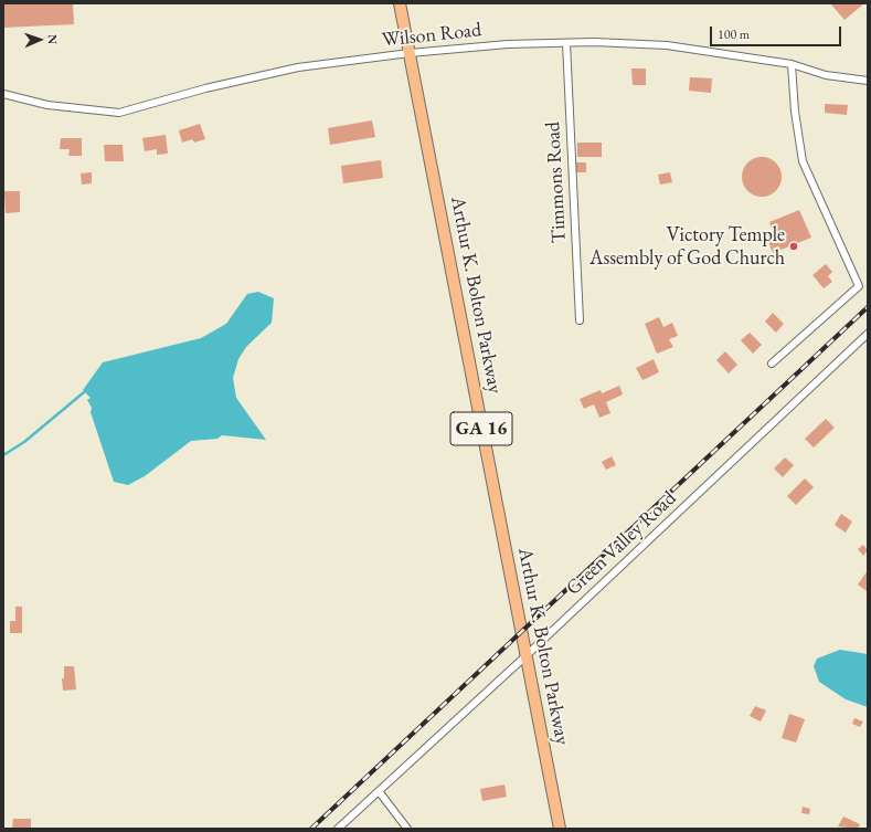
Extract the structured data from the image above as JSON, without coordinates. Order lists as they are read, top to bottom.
{
  "streets": {
    "main road": ["Arthur K. Bolton Parkway", "GA 16"],
    "street": ["Wilson Road", "Timmons Road", "Green Valley Road"]
  },
  "crossings": [
    ["Wilson Road", "Timmons Road"],
    ["Wilson Road", "Arthur K. Bolton Parkway"],
    ["Arthur K. Bolton Parkway", "Green Valley Road"]
  ],
  "places": ["Victory Temple Assembly of God Church"],
  "scale_bar": "100 m",
  "north": "right"
}
